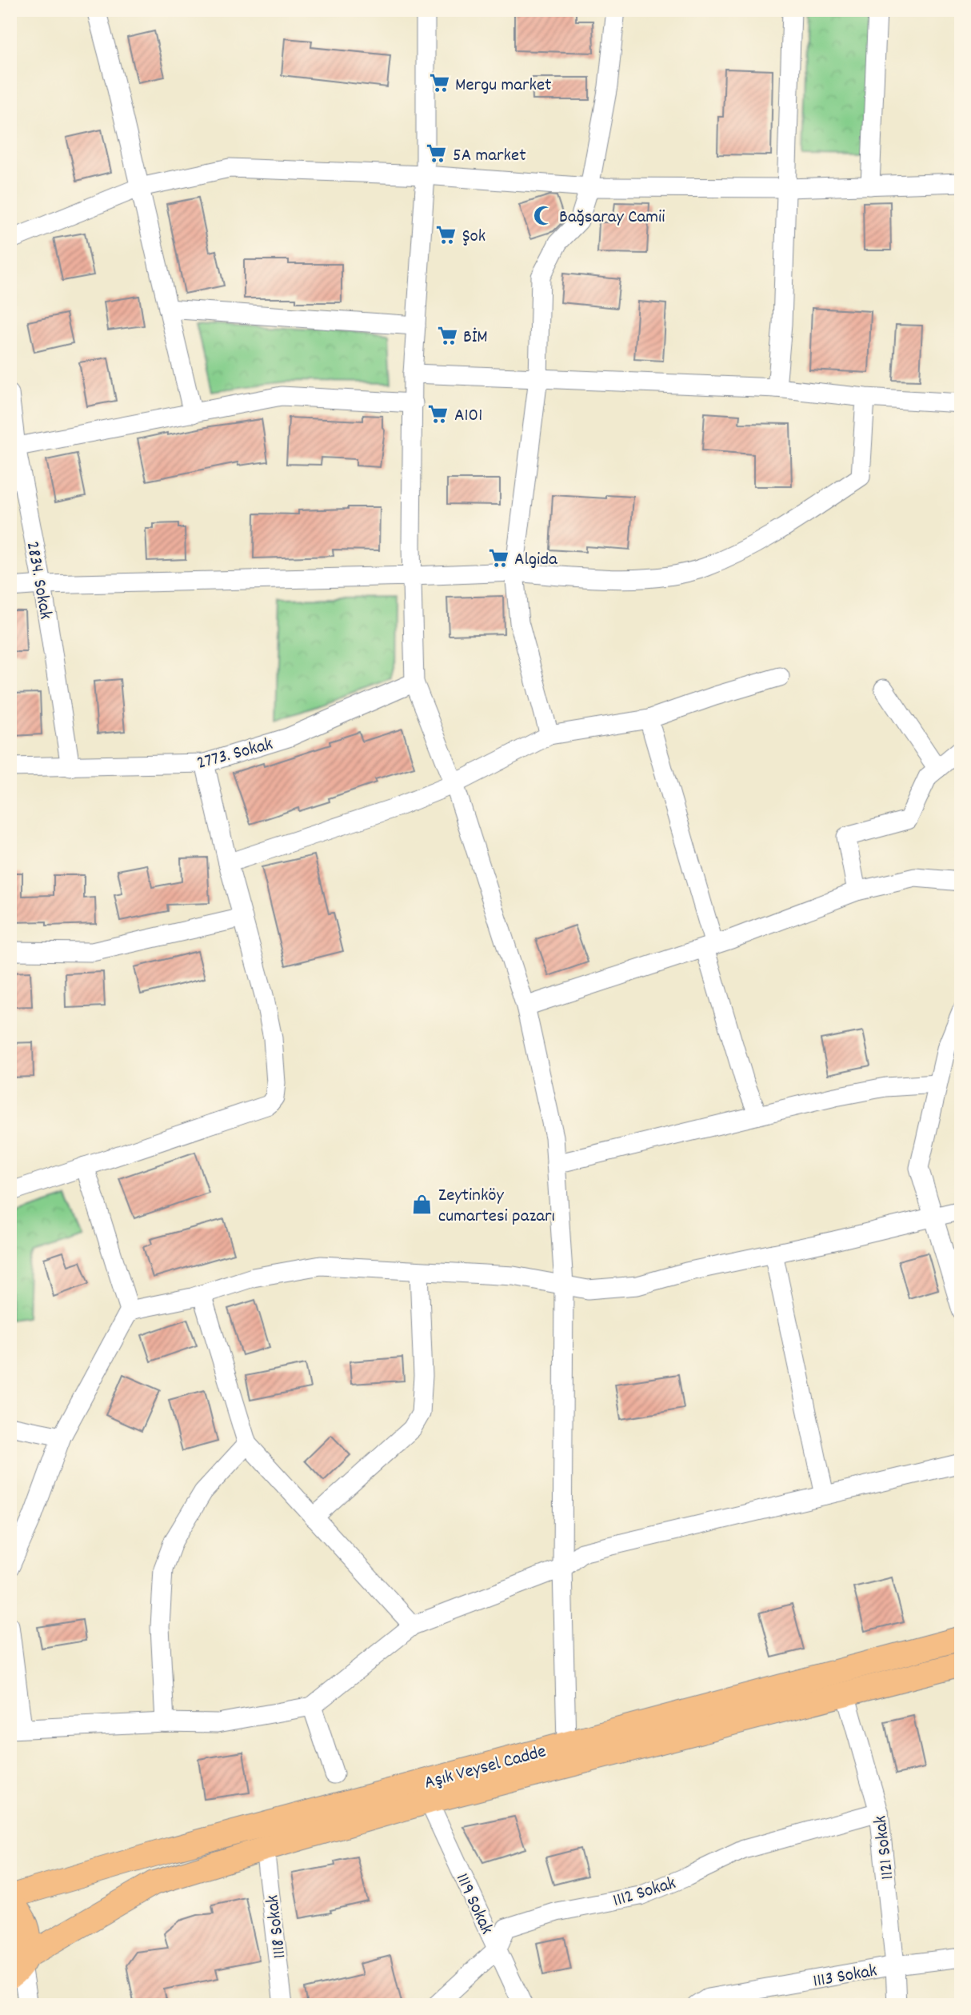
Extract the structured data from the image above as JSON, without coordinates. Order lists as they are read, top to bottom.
{
  "streets": {
    "main road": ["Aşık Veysel Cadde"],
    "street": [
      "2834. Sokak",
      "2773. Sokak",
      "1121 Sokak",
      "1112 Sokak",
      "1119 Sokak",
      "1118 Sokak",
      "1113 Sokak"
    ]
  },
  "crossings": [
    ["2834. Sokak", "2773. Sokak"],
    ["Aşık Veysel Cadde", "1121 Sokak"],
    ["Aşık Veysel Cadde", "1119 Sokak"],
    ["Aşık Veysel Cadde", "1118 Sokak"],
    ["1121 Sokak", "1112 Sokak"],
    ["1121 Sokak", "1113 Sokak"],
    ["1112 Sokak", "1119 Sokak"]
  ],
  "places": {
    "supermarket": [
      "Mergu market",
      "5A market",
      "Şok",
      "BİM",
      "A101",
      "Algida"
    ],
    "mosque": ["Bağsaray Camii"],
    "shop": ["Zeytinköy cumartesi pazarı"]
  }
}
